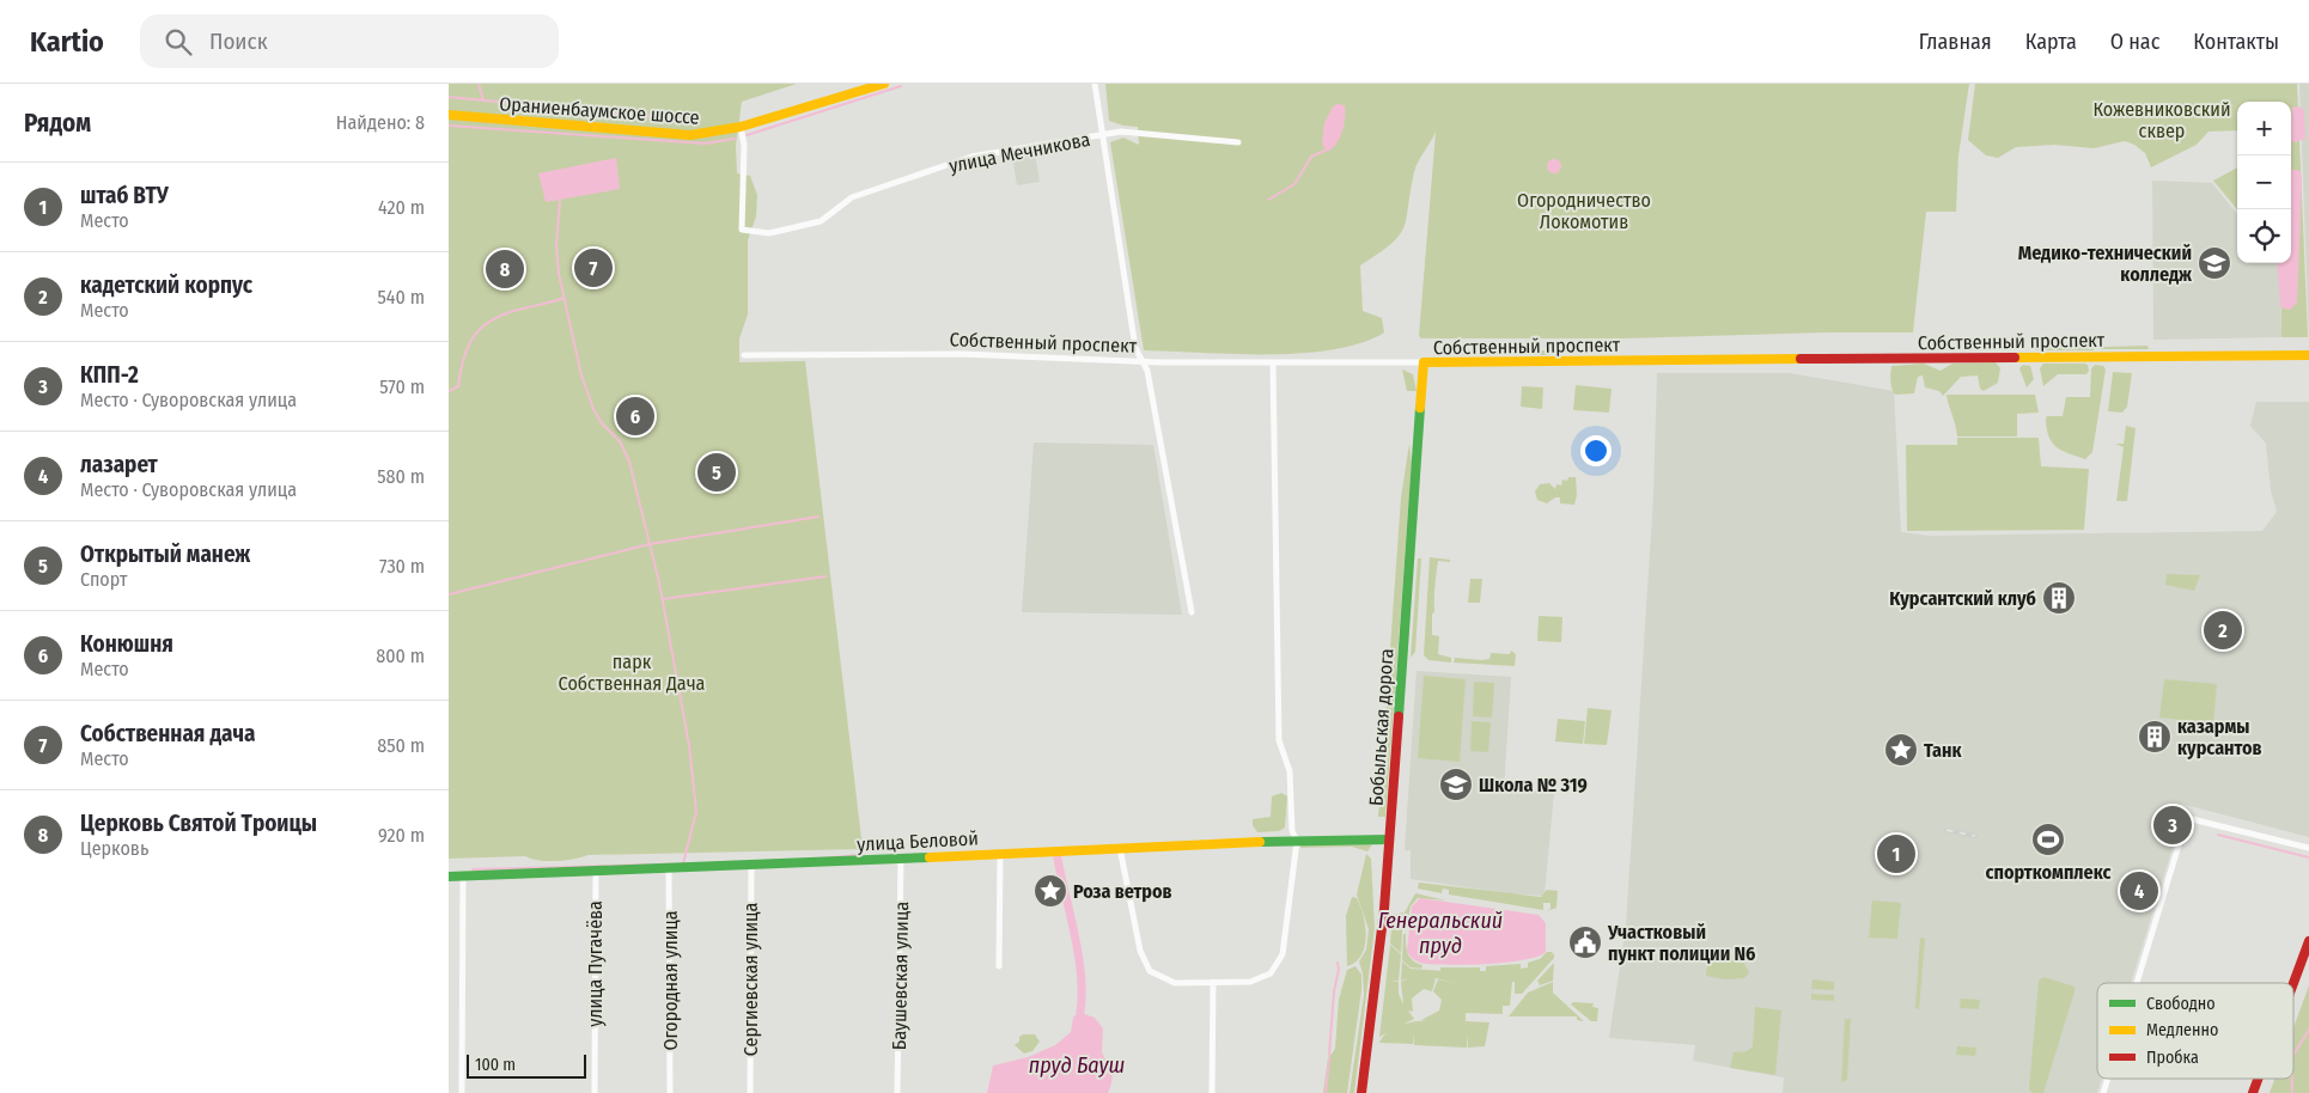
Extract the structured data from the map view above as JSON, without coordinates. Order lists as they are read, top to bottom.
{
  "streets": {
    "street": [
      "Ораниенбаумское шоссе",
      "улица Мечникова",
      "Собственный проспект",
      "Бобыльская дорога",
      "улица Беловой",
      "улица Пугачёва",
      "Баушевская улица",
      "Сергиевская улица",
      "Огородная улица"
    ]
  },
  "crossings": [
    ["Ораниенбаумское шоссе", "улица Мечникова"],
    ["Собственный проспект", "Бобыльская дорога"],
    ["Бобыльская дорога", "улица Беловой"],
    ["улица Беловой", "улица Пугачёва"],
    ["улица Беловой", "Баушевская улица"],
    ["улица Беловой", "Сергиевская улица"],
    ["улица Беловой", "Огородная улица"]
  ],
  "water": ["Генеральский пруд", "пруд Бауш"],
  "parks": ["Кожевниковский сквер", "Огородничество Локомотив", "парк Собственная Дача"],
  "places": {
    "school or university": ["Медико-технический колледж", "Школа № 319"],
    "building": ["Курсантский клуб", "казармы курсантов"],
    "place": ["Танк", "Роза ветров"],
    "sports": ["спорткомплекс"],
    "public building": ["Участковый пункт полиции N6"]
  },
  "legend": ["Свободно", "Медленно", "Пробка"],
  "scale_bar": "100 m",
  "page": {
    "header": "Kartio",
    "search": "Поиск",
    "nav": [
      "Главная",
      "Карта",
      "О нас",
      "Контакты"
    ],
    "heading": ["Рядом", "Найдено: 8"],
    "map_buttons": ["+", "−"],
    "list": [
      {
        "mark": "1",
        "name": "штаб ВТУ",
        "note": "Место",
        "value": "420 m"
      },
      {
        "mark": "2",
        "name": "кадетский корпус",
        "note": "Место",
        "value": "540 m"
      },
      {
        "mark": "3",
        "name": "КПП-2",
        "note": "Место · Суворовская улица",
        "value": "570 m"
      },
      {
        "mark": "4",
        "name": "лазарет",
        "note": "Место · Суворовская улица",
        "value": "580 m"
      },
      {
        "mark": "5",
        "name": "Открытый манеж",
        "note": "Спорт",
        "value": "730 m"
      },
      {
        "mark": "6",
        "name": "Конюшня",
        "note": "Место",
        "value": "800 m"
      },
      {
        "mark": "7",
        "name": "Собственная дача",
        "note": "Место",
        "value": "850 m"
      },
      {
        "mark": "8",
        "name": "Церковь Святой Троицы",
        "note": "Церковь",
        "value": "920 m"
      }
    ],
    "pins": [
      "7",
      "8",
      "6",
      "5",
      "2",
      "3",
      "1",
      "4"
    ],
    "scale": "100 m"
  }
}
